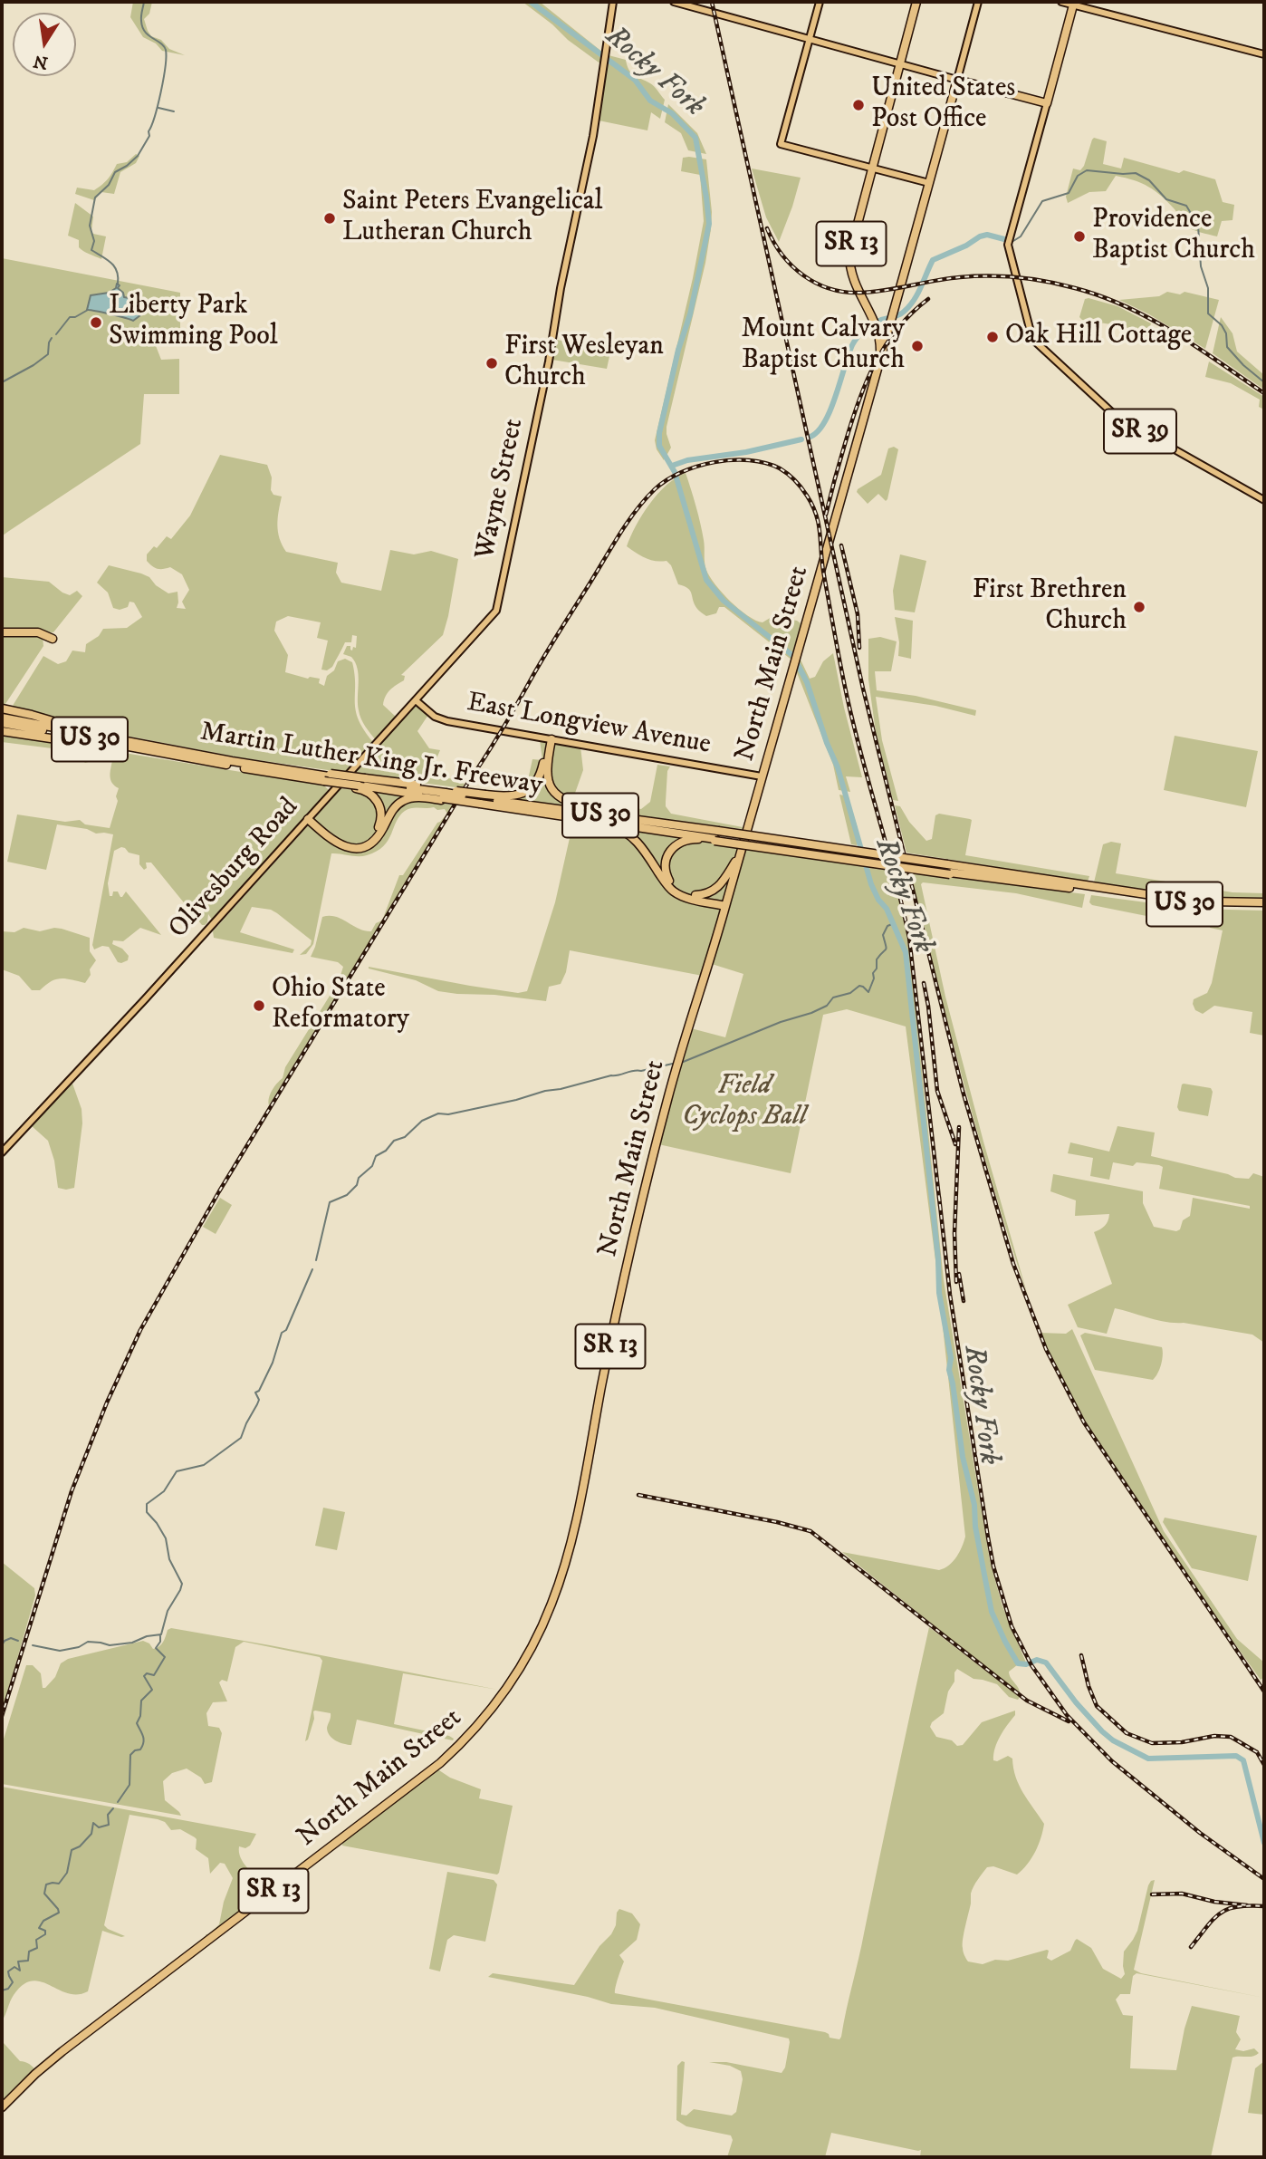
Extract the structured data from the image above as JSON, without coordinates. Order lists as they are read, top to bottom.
{
  "streets": {
    "highway": [
      "SR 13",
      "North Main Street",
      "US 30",
      "Martin Luther King Jr. Freeway"
    ],
    "main road": [
      "SR 39",
      "Wayne Street",
      "East Longview Avenue",
      "Olivesburg Road"
    ]
  },
  "crossings": [
    ["SR 13", "North Main Street"],
    ["Wayne Street", "Olivesburg Road"],
    ["North Main Street", "East Longview Avenue"],
    ["East Longview Avenue", "Olivesburg Road"]
  ],
  "water": ["Rocky Fork"],
  "parks": ["Field Cyclops Ball"],
  "places": [
    "United States Post Office",
    "Saint Peters Evangelical Lutheran Church",
    "Providence Baptist Church",
    "Liberty Park Swimming Pool",
    "Oak Hill Cottage",
    "Mount Calvary Baptist Church",
    "First Wesleyan Church",
    "First Brethren Church",
    "Ohio State Reformatory"
  ],
  "north": "bottom"
}
